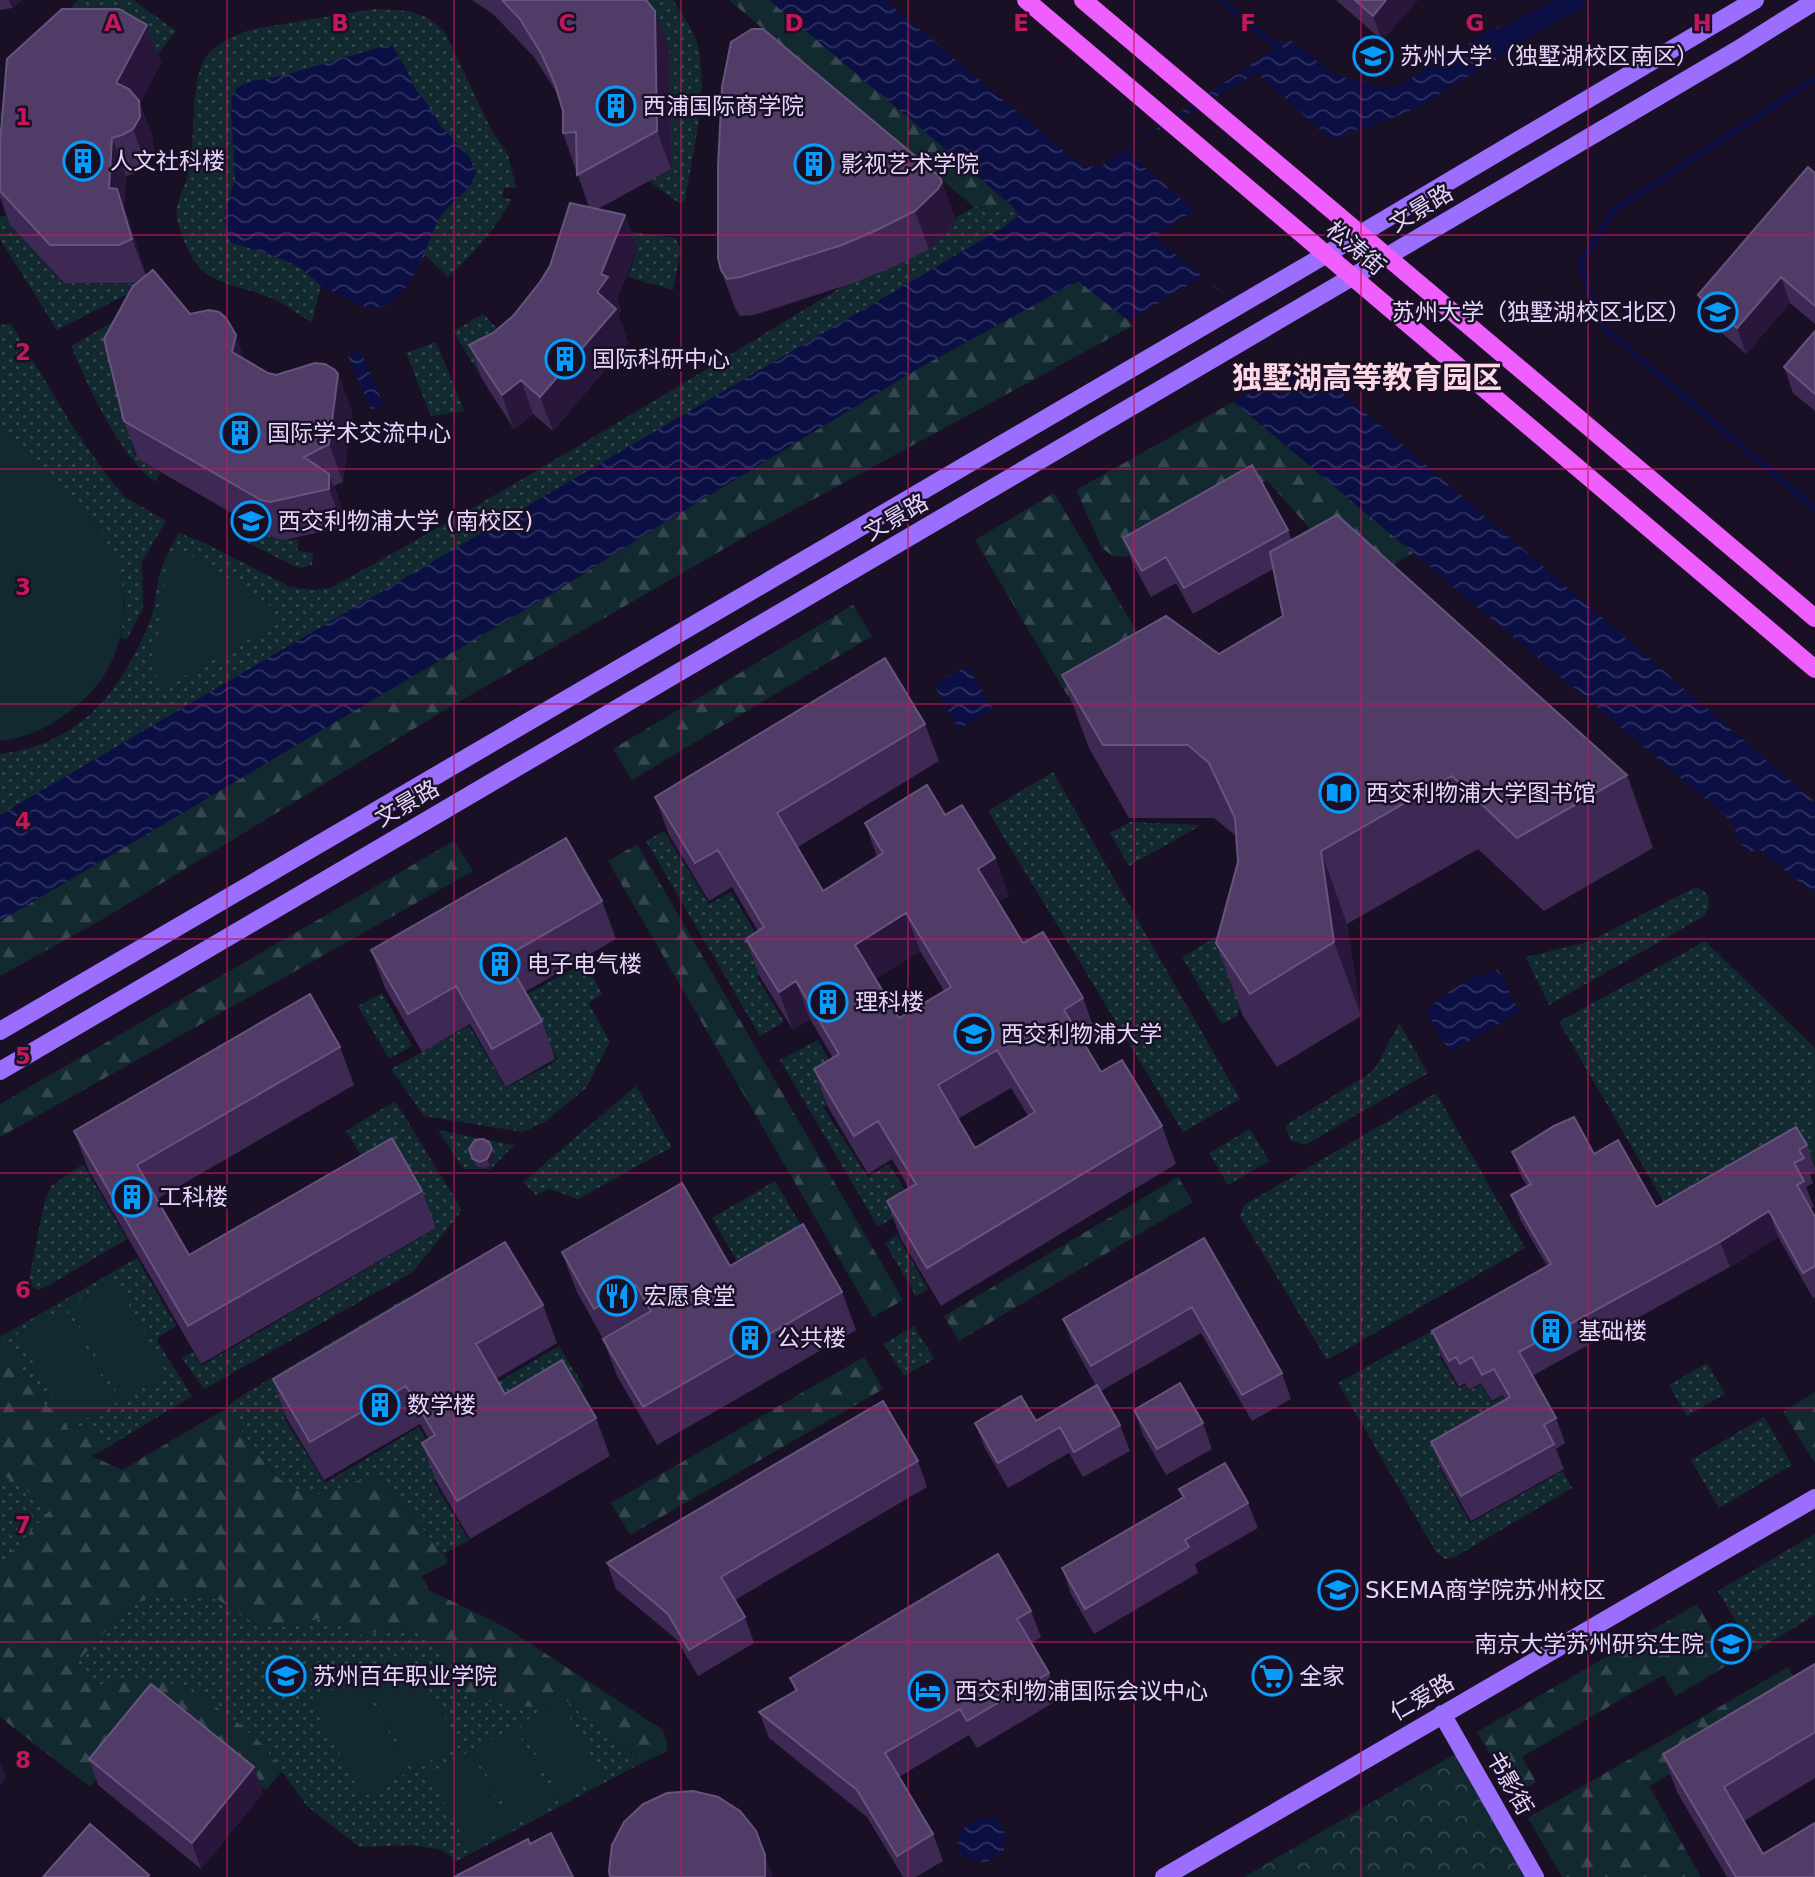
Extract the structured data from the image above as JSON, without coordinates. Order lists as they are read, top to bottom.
{
  "streets": {
    "main road": [
      "文景路",
      "松涛街",
      "仁爱路",
      "书影街"
    ]
  },
  "crossings": [
    ["文景路", "松涛街"],
    ["仁爱路", "书影街"]
  ],
  "districts": ["独墅湖高等教育园区"],
  "places": {
    "school or university": [
      "苏州大学（独墅湖校区南区）",
      "苏州大学（独墅湖校区北区）",
      "西交利物浦大学 (南校区)",
      "西交利物浦大学",
      "SKEMA商学院苏州校区",
      "南京大学苏州研究生院",
      "苏州百年职业学院"
    ],
    "building": [
      "西浦国际商学院",
      "人文社科楼",
      "影视艺术学院",
      "国际科研中心",
      "国际学术交流中心",
      "电子电气楼",
      "理科楼",
      "工科楼",
      "基础楼",
      "公共楼",
      "数学楼"
    ],
    "library": ["西交利物浦大学图书馆"],
    "restaurant": ["宏愿食堂"],
    "supermarket": ["全家"],
    "hotel": ["西交利物浦国际会议中心"]
  },
  "grid": {
    "columns": [
      "A",
      "B",
      "C",
      "D",
      "E",
      "F",
      "G",
      "H"
    ],
    "rows": [
      "1",
      "2",
      "3",
      "4",
      "5",
      "6",
      "7",
      "8"
    ]
  }
}
